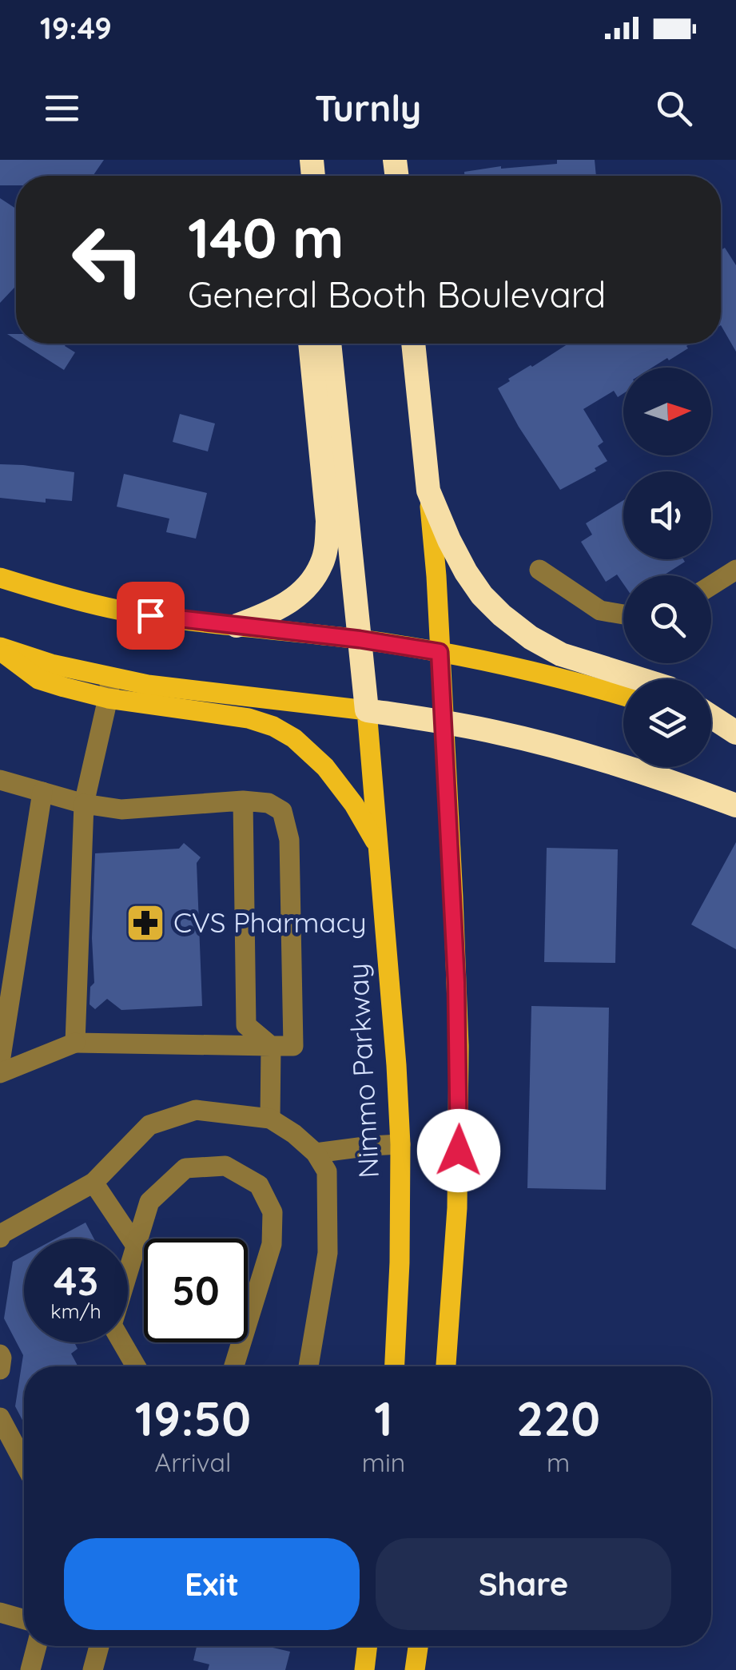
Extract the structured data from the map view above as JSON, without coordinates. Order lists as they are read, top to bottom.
{
  "streets": {
    "highway": ["Nimmo Parkway"]
  },
  "places": {
    "pharmacy": ["CVS Pharmacy"]
  },
  "north": "right",
  "page": {
    "status": "19:49",
    "header": "Turnly",
    "turn": ["140 m", "General Booth Boulevard"],
    "speed": "43 km/h",
    "limit": "50",
    "eta": [
      "19:50",
      "Arrival",
      "1",
      "min",
      "220",
      "m"
    ],
    "buttons": ["Exit", "Share"]
  }
}
